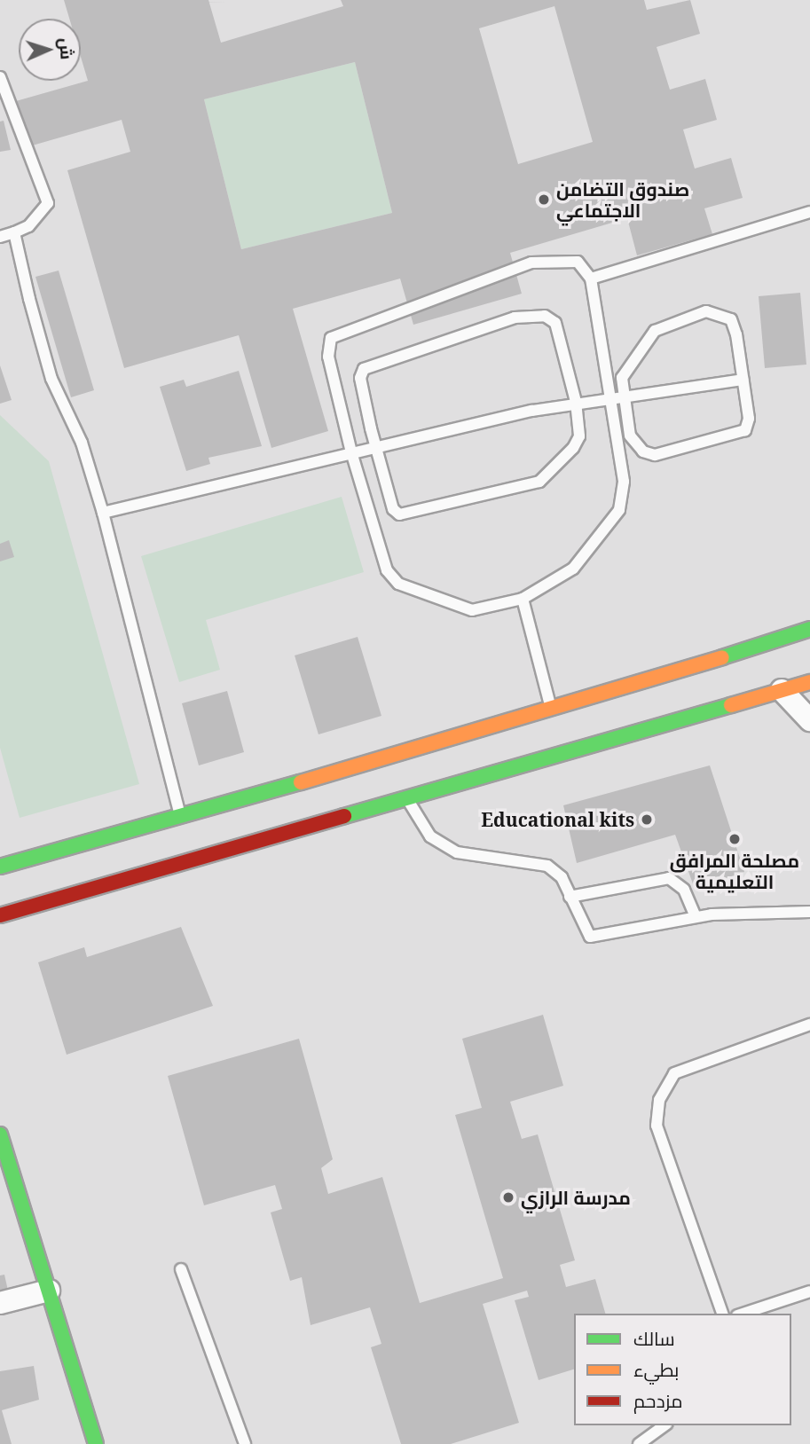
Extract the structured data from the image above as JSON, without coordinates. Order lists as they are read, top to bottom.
{
  "places": [
    "صندوق التضامن الاجتماعي",
    "Educational kits",
    "مصلحة المرافق التعليمية",
    "مدرسة الرازي"
  ],
  "legend": ["سالك", "بطيء", "مزدحم"],
  "north": "right"
}
